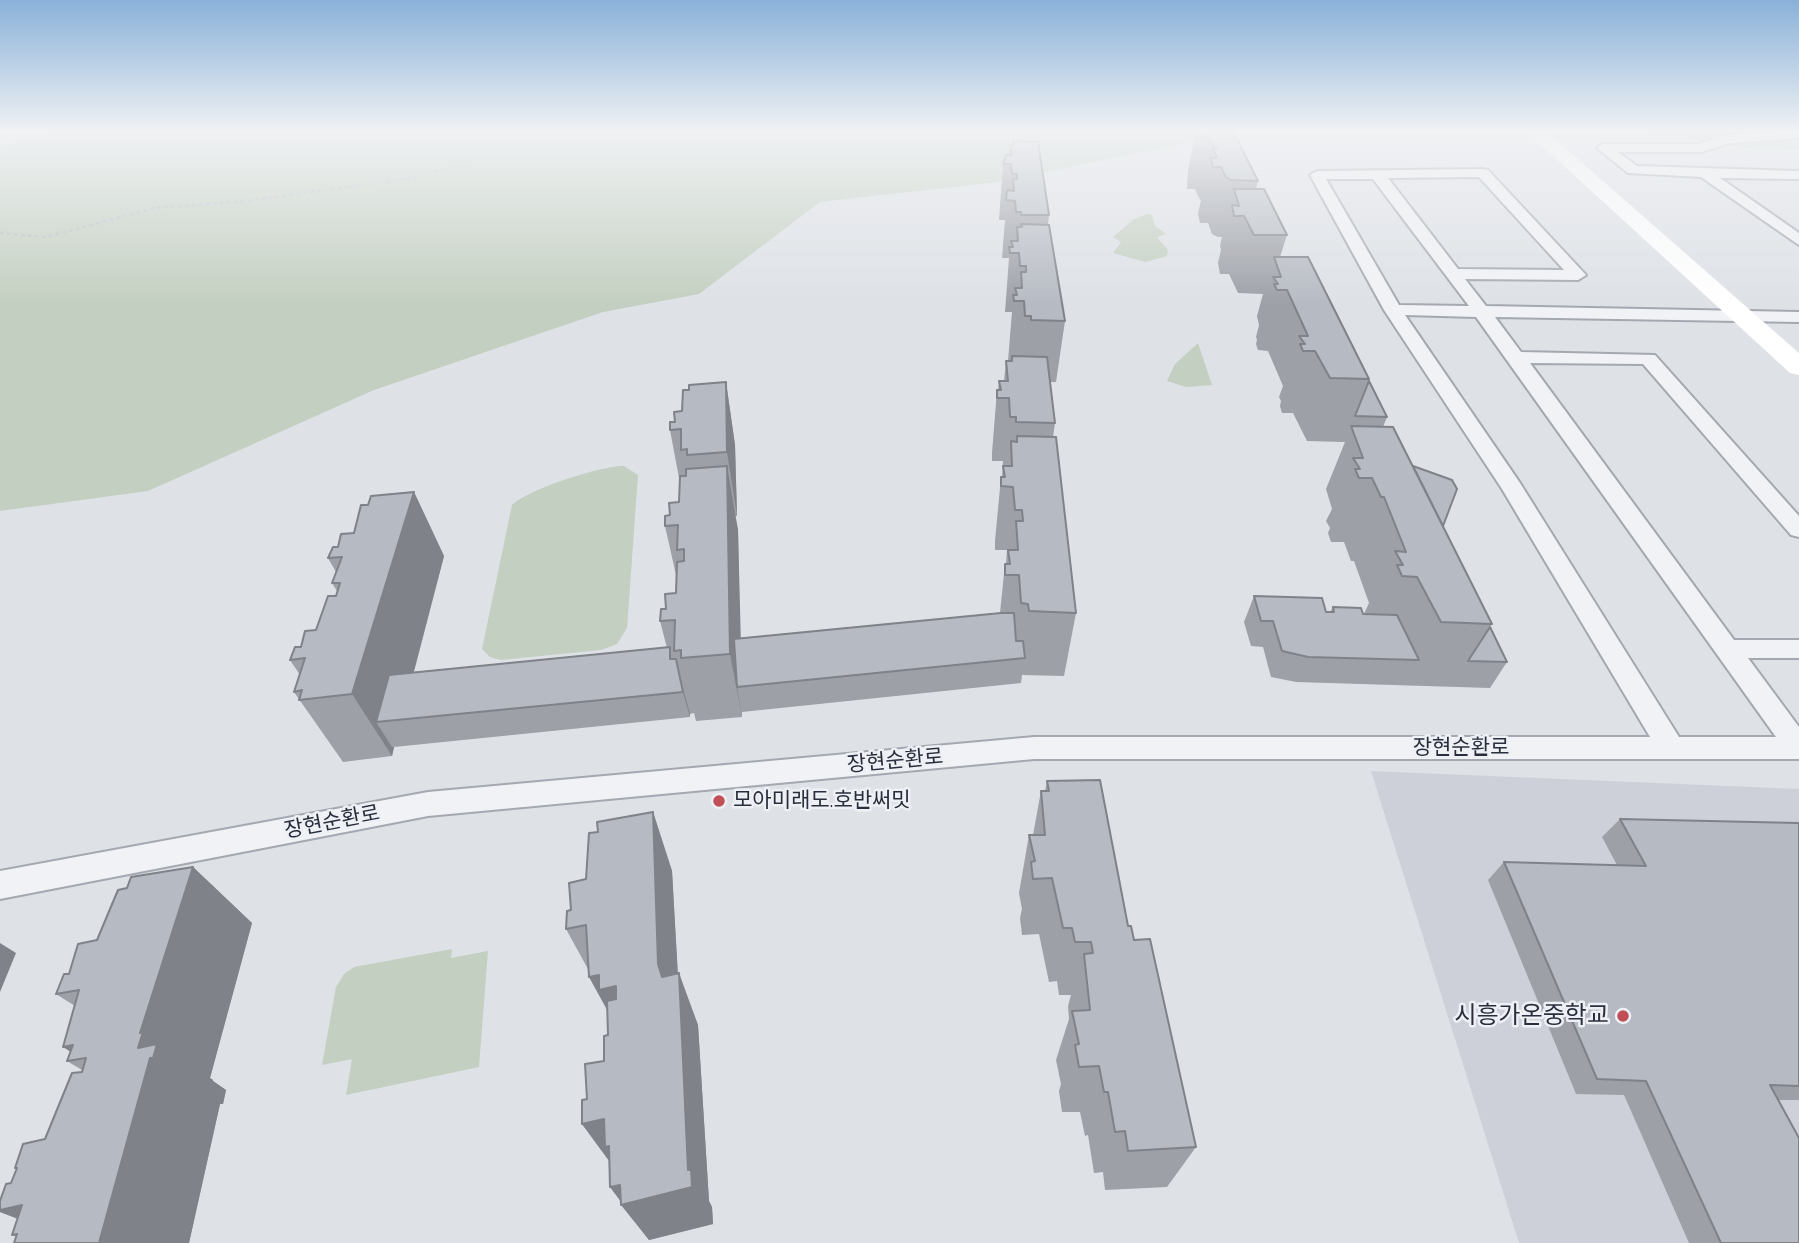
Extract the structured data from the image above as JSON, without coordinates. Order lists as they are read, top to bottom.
{
  "streets": {
    "street": ["장현순환로"]
  },
  "places": ["모아미래도.호반써밋", "시흥가온중학교"]
}
